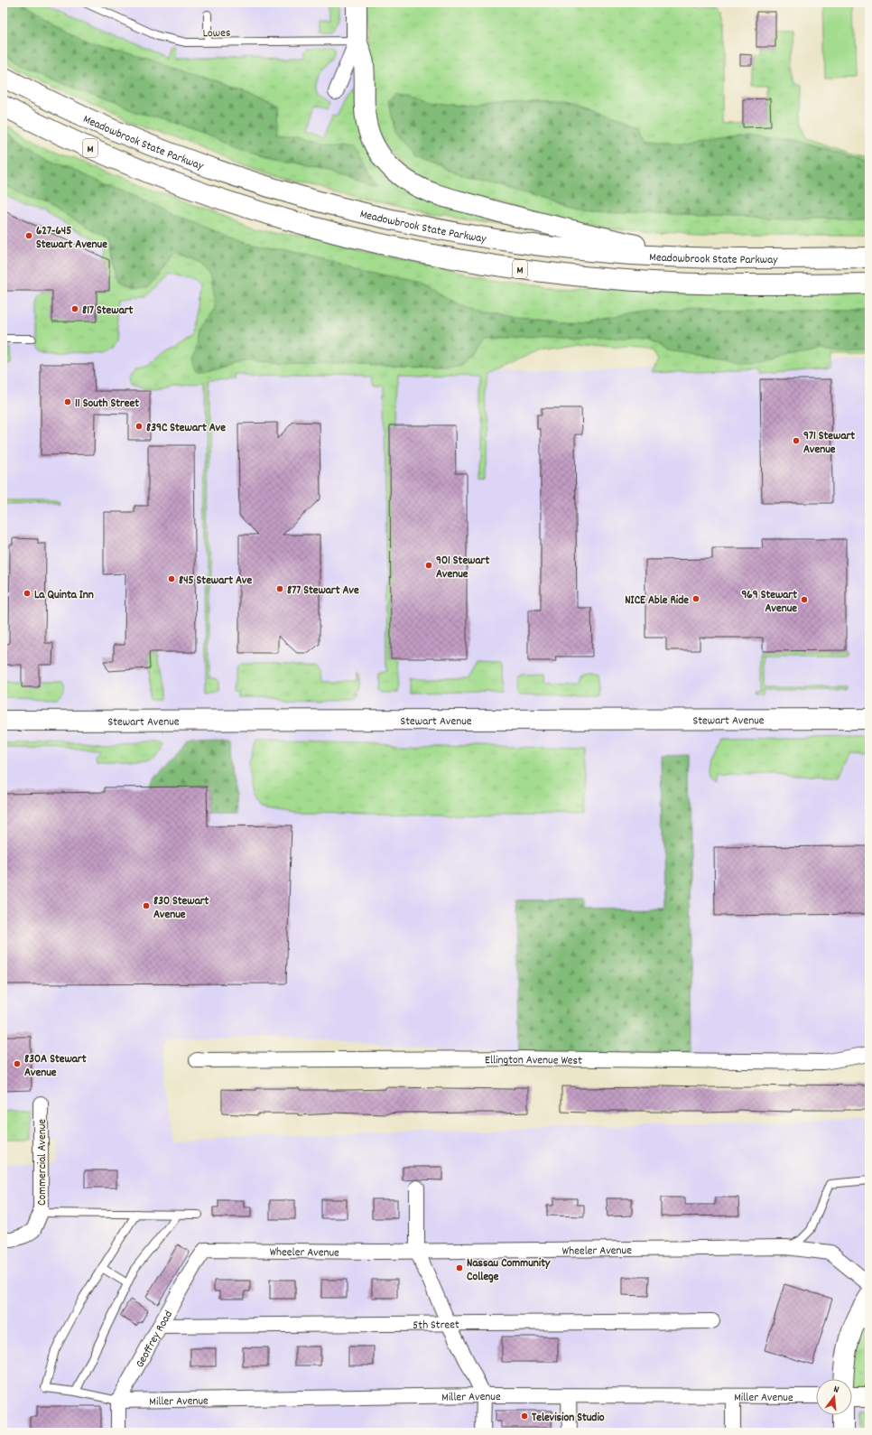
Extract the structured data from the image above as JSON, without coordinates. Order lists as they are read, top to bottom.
{
  "streets": {
    "main road": ["Meadowbrook State Parkway", "M", "Stewart Avenue"],
    "street": [
      "Ellington Avenue West",
      "Commercial Avenue",
      "Wheeler Avenue",
      "5th Street",
      "Geoffrey Road",
      "Miller Avenue"
    ],
    "lane": ["Lowes"]
  },
  "crossings": [
    ["Wheeler Avenue", "Geoffrey Road"],
    ["5th Street", "Geoffrey Road"],
    ["Geoffrey Road", "Miller Avenue"]
  ],
  "places": [
    "627-645 Stewart Avenue",
    "817 Stewart",
    "11 South Street",
    "839C Stewart Ave",
    "971 Stewart Avenue",
    "901 Stewart Avenue",
    "845 Stewart Ave",
    "877 Stewart Ave",
    "La Quinta Inn",
    "NICE Able Ride",
    "969 Stewart Avenue",
    "830 Stewart Avenue",
    "830A Stewart Avenue",
    "Nassau Community College",
    "Television Studio"
  ],
  "north": "top"
}
